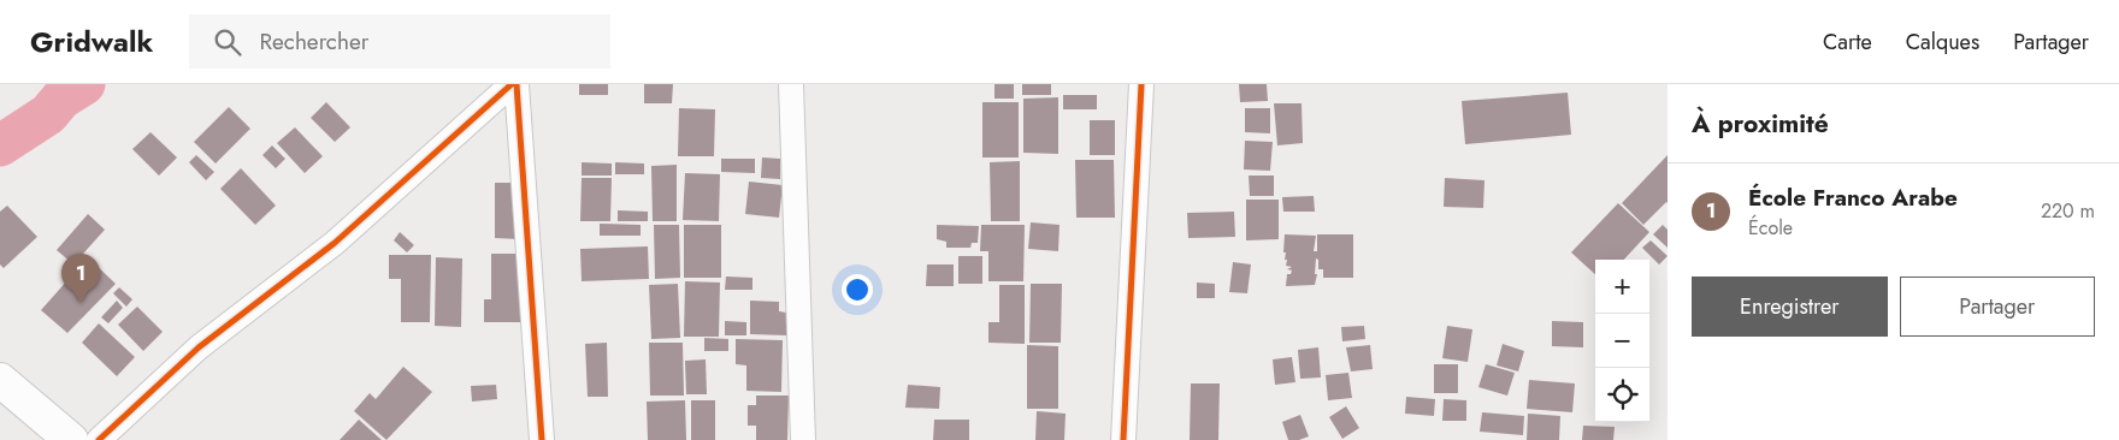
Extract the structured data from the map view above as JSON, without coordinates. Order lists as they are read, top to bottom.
{
  "page": {
    "header": "Gridwalk",
    "search": "Rechercher",
    "nav": ["Carte", "Calques", "Partager"],
    "heading": "À proximité",
    "list": [
      {
        "mark": "1",
        "name": "École Franco Arabe",
        "note": "École",
        "value": "220 m"
      }
    ],
    "pins": "1",
    "buttons": ["Enregistrer", "Partager"],
    "map_buttons": ["+", "−"]
  }
}
